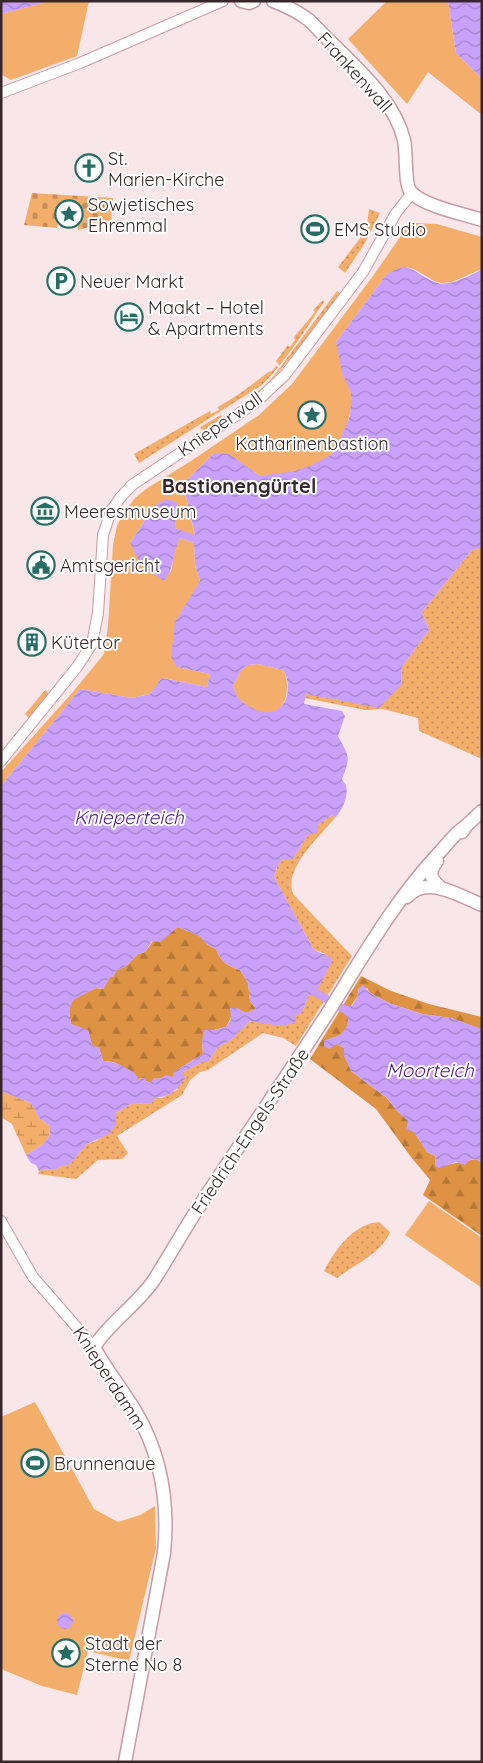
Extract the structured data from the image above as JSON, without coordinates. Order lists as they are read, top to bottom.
{
  "streets": {
    "main road": ["Frankenwall", "Friedrich-Engels-Straße", "Knieperdamm"],
    "street": ["Knieperwall"]
  },
  "crossings": [
    ["Frankenwall", "Knieperwall"],
    ["Friedrich-Engels-Straße", "Knieperdamm"]
  ],
  "districts": ["Bastionengürtel"],
  "water": ["Knieperteich", "Moorteich"],
  "places": {
    "church": ["St. Marien-Kirche"],
    "place": ["Sowjetisches Ehrenmal", "Katharinenbastion", "Stadt der Sterne No 8"],
    "sports": ["EMS Studio", "Brunnenaue"],
    "parking": ["Neuer Markt"],
    "hotel": ["Maakt – Hotel & Apartments"],
    "museum": ["Meeresmuseum"],
    "public building": ["Amtsgericht"],
    "building": ["Kütertor"]
  }
}
